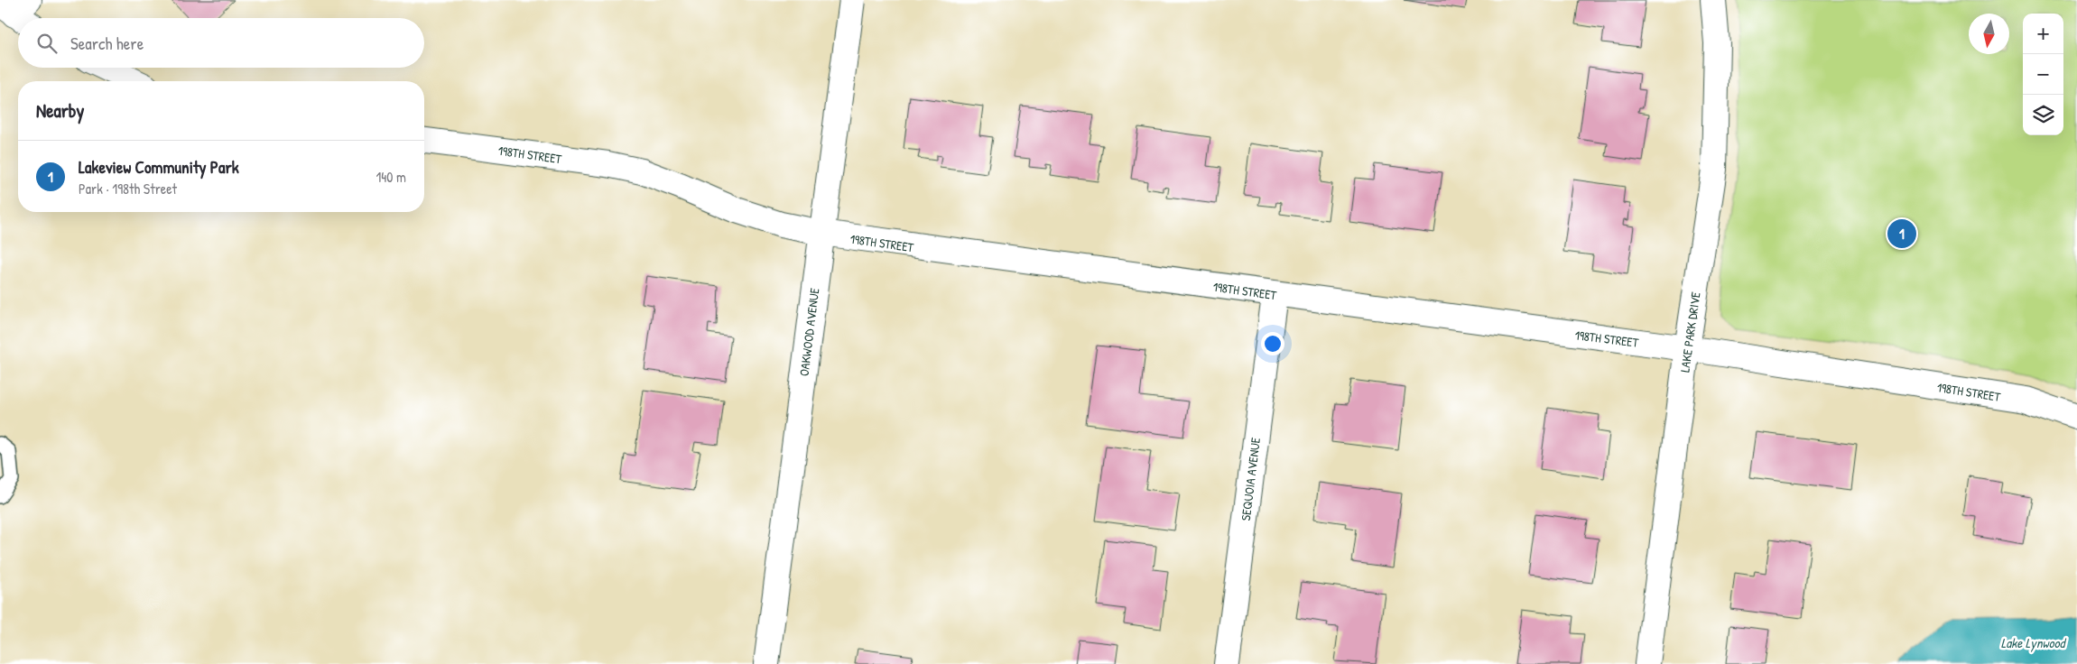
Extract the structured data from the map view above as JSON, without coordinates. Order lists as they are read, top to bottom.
{
  "streets": {
    "street": [
      "198TH STREET",
      "OAKWOOD AVENUE",
      "LAKE PARK DRIVE",
      "SEQUOIA AVENUE"
    ]
  },
  "crossings": [
    ["198TH STREET", "OAKWOOD AVENUE"],
    ["198TH STREET", "LAKE PARK DRIVE"],
    ["198TH STREET", "SEQUOIA AVENUE"]
  ],
  "water": ["Lake Lynwood"],
  "north": "bottom",
  "page": {
    "map_buttons": ["+", "−"],
    "search": "Search here",
    "heading": "Nearby",
    "list": [
      {
        "mark": "1",
        "name": "Lakeview Community Park",
        "note": "Park · 198th Street",
        "value": "140 m"
      }
    ],
    "pins": "1"
  }
}
